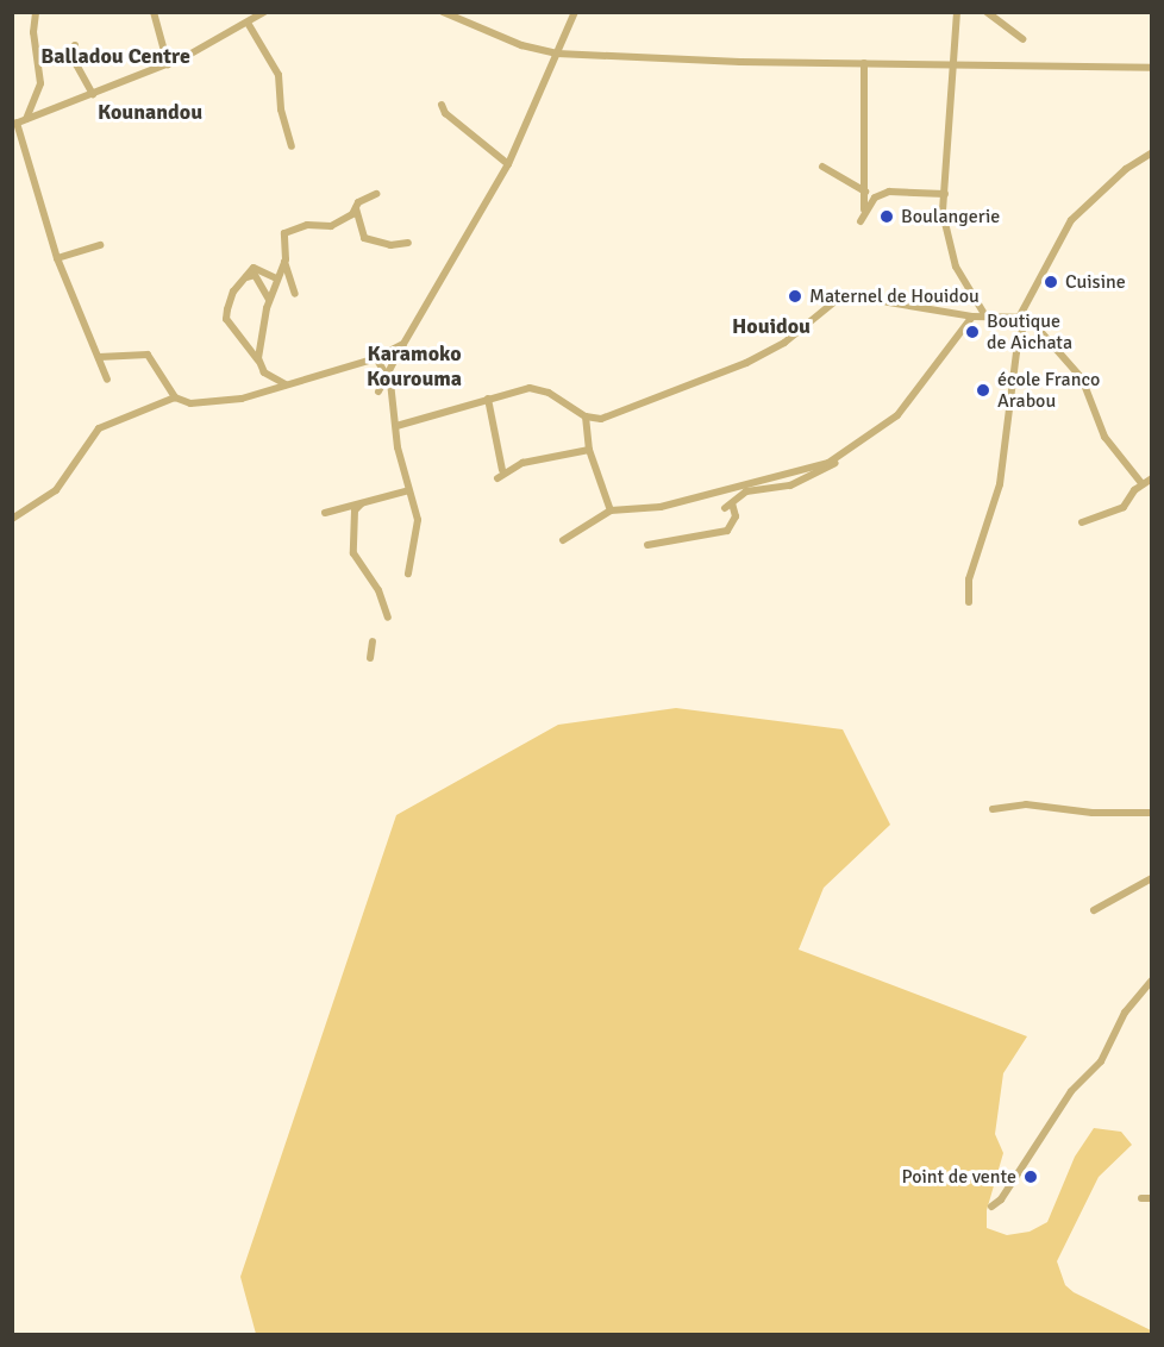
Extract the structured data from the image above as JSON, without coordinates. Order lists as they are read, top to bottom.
{
  "districts": [
    "Balladou Centre",
    "Kounandou",
    "Houidou",
    "Karamoko Kourouma"
  ],
  "places": [
    "Boulangerie",
    "Cuisine",
    "Maternel de Houidou",
    "Boutique de Aichata",
    "école Franco Arabou",
    "Point de vente"
  ]
}
